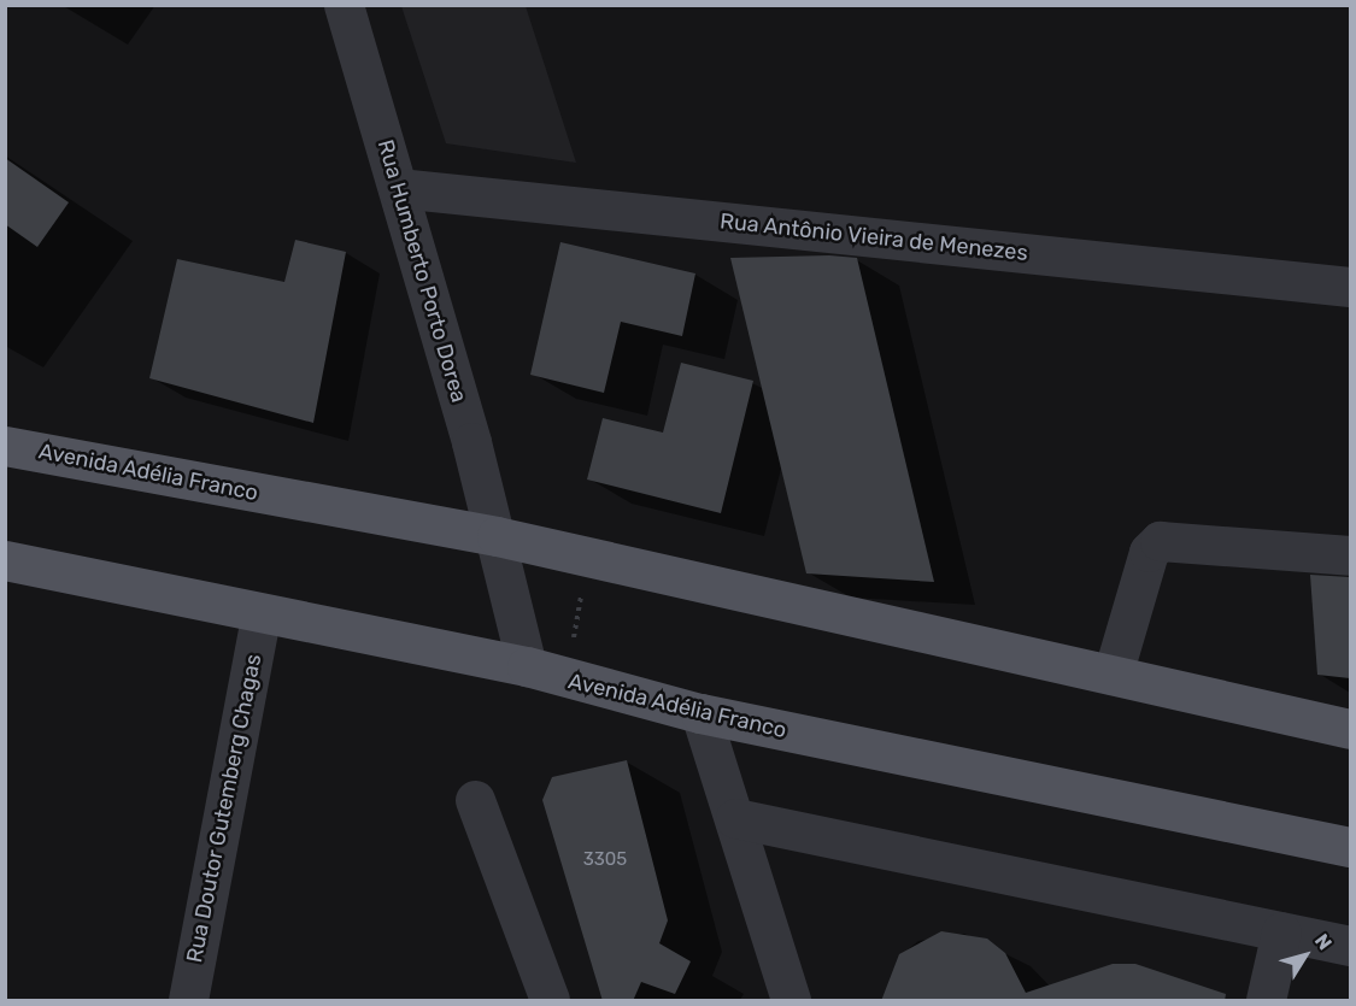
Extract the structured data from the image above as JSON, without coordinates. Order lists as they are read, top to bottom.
{
  "streets": {
    "main road": ["Avenida Adélia Franco"],
    "street": ["Rua Antônio Vieira de Menezes", "Rua Humberto Porto Dorea", "Rua Doutor Gutemberg Chagas"]
  },
  "crossings": [
    ["Rua Antônio Vieira de Menezes", "Rua Humberto Porto Dorea"],
    ["Rua Humberto Porto Dorea", "Avenida Adélia Franco"],
    ["Avenida Adélia Franco", "Rua Doutor Gutemberg Chagas"]
  ],
  "house_numbers": ["3305"],
  "north": "top right"
}
